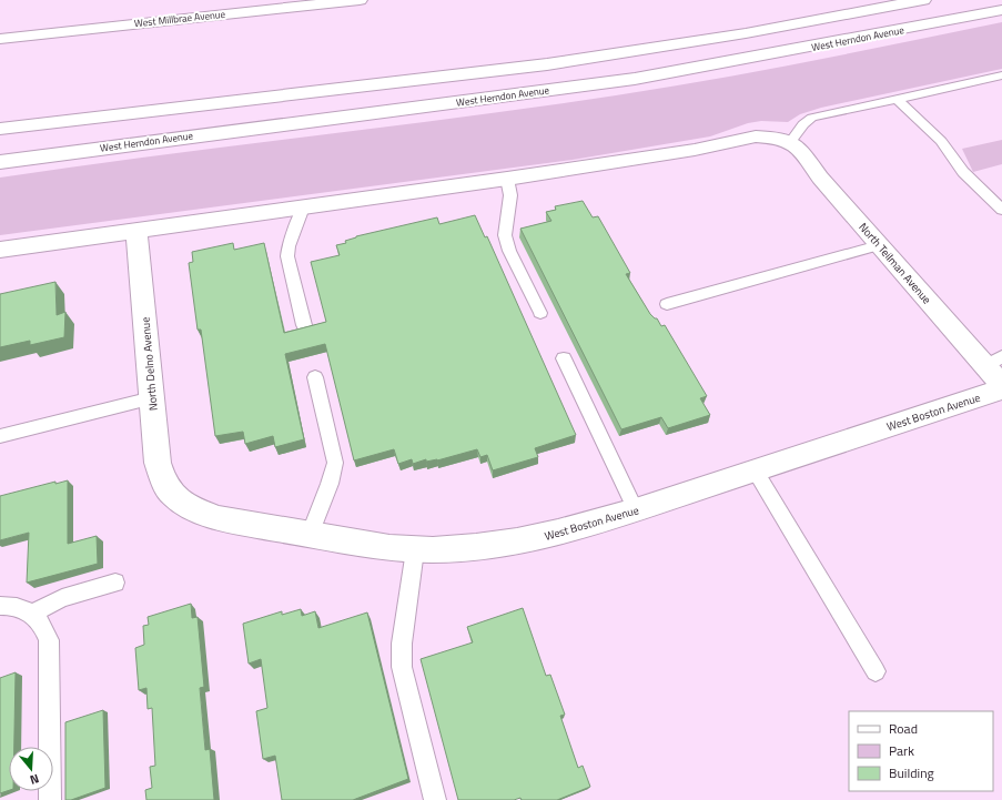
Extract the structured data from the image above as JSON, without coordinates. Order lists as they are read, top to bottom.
{
  "streets": {
    "street": [
      "West Millbrae Avenue",
      "West Herndon Avenue",
      "North Teilman Avenue",
      "North Delno Avenue",
      "West Boston Avenue"
    ]
  },
  "crossings": [
    ["North Delno Avenue", "West Boston Avenue"]
  ],
  "legend": ["Road", "Park", "Building"],
  "north": "bottom"
}
